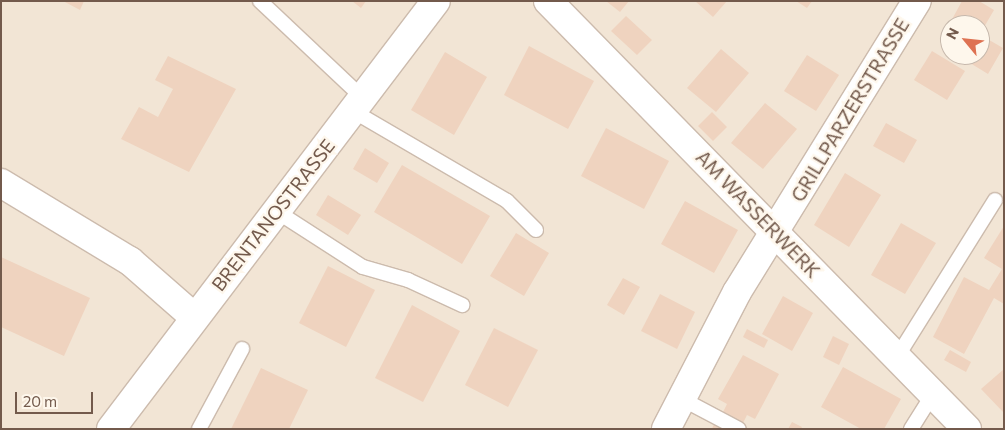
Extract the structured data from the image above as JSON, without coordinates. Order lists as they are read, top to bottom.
{
  "streets": {
    "street": ["GRILLPARZERSTRASSE", "AM WASSERWERK", "BRENTANOSTRASSE"]
  },
  "crossings": [
    ["GRILLPARZERSTRASSE", "AM WASSERWERK"]
  ],
  "scale_bar": "20 m",
  "north": "top left"
}
